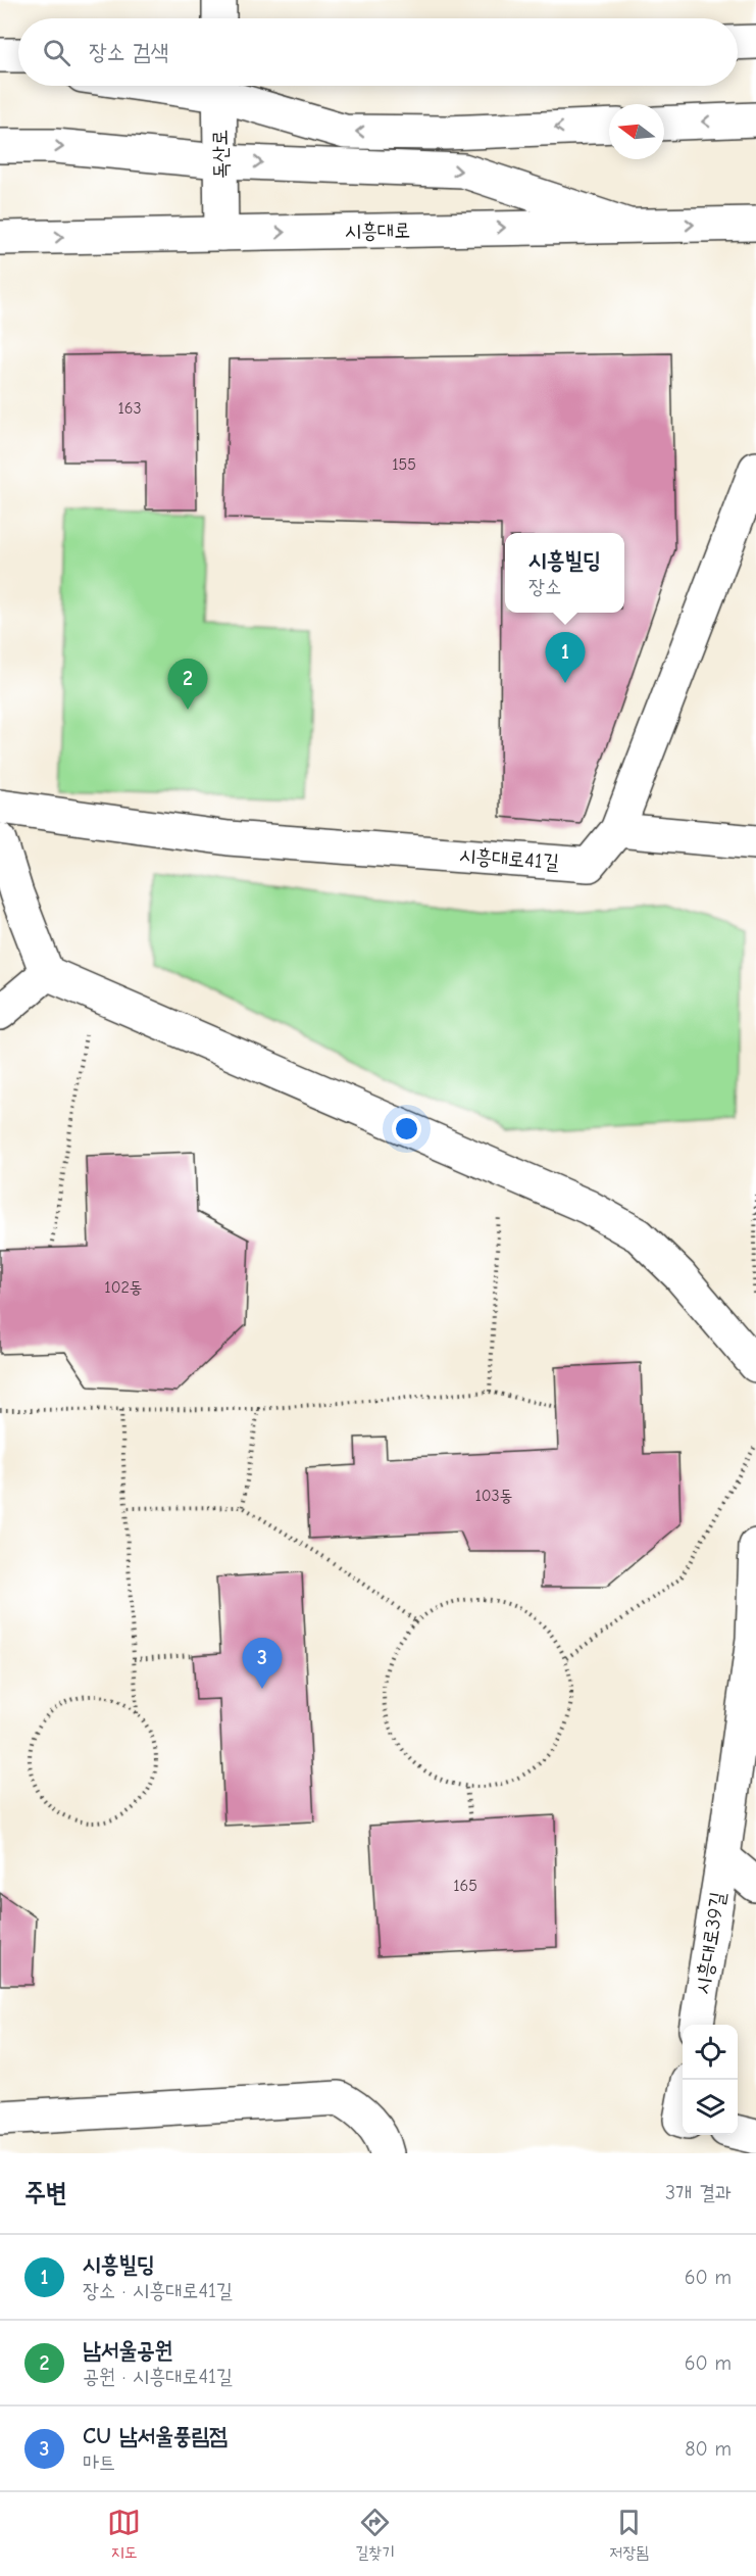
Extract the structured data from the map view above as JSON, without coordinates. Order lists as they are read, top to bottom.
{
  "streets": {
    "street": [
      "독산로",
      "시흥대로",
      "시흥대로41길",
      "시흥대로39길"
    ]
  },
  "crossings": [
    ["독산로", "시흥대로"]
  ],
  "house_numbers": [
    "163",
    "155",
    "102동",
    "103동",
    "165"
  ],
  "north": "left",
  "page": {
    "search": "장소 검색",
    "popup": ["시흥빌딩", "장소"],
    "pins": ["1", "2", "3"],
    "heading": ["주변", "3개 결과"],
    "list": [
      {
        "mark": "1",
        "name": "시흥빌딩",
        "note": "장소 · 시흥대로41길",
        "value": "60 m"
      },
      {
        "mark": "2",
        "name": "남서울공원",
        "note": "공원 · 시흥대로41길",
        "value": "60 m"
      },
      {
        "mark": "3",
        "name": "CU 남서울풍림점",
        "note": "마트",
        "value": "80 m"
      }
    ],
    "nav": ["지도", "길찾기", "저장됨"]
  }
}
